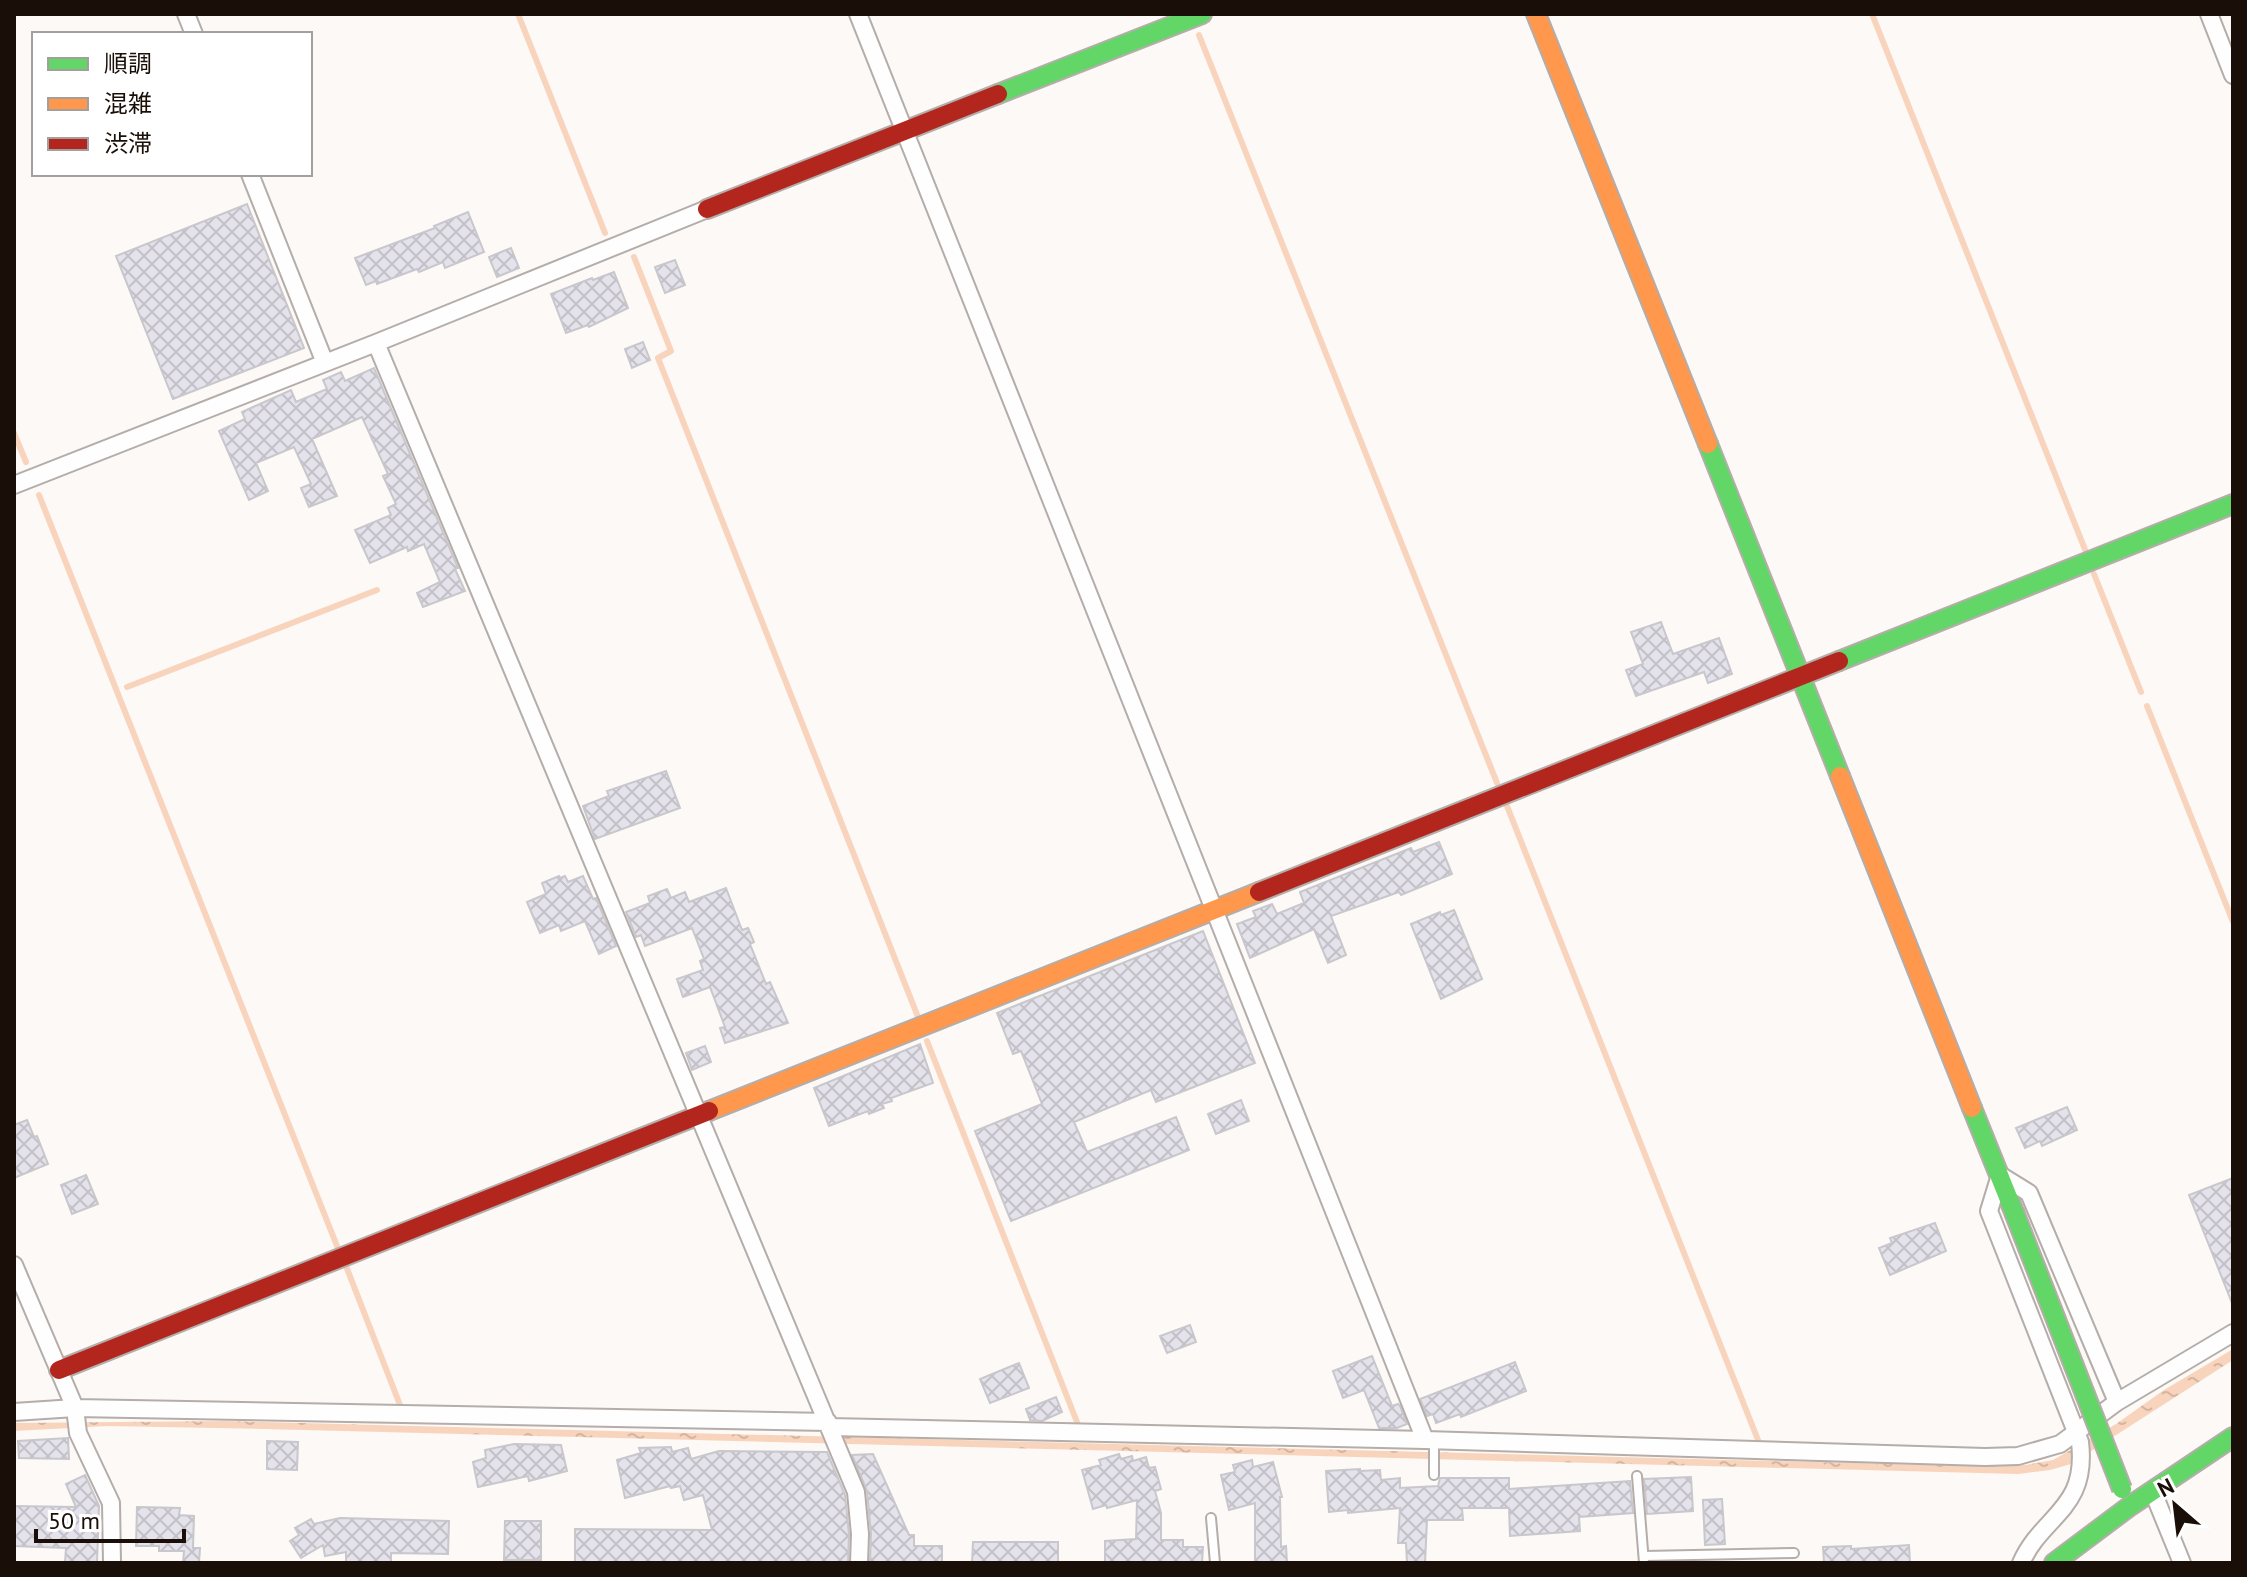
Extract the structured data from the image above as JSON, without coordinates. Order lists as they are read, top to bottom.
{
  "legend": ["順調", "混雑", "渋滞"],
  "scale_bar": "50 m",
  "north": "top left"
}
